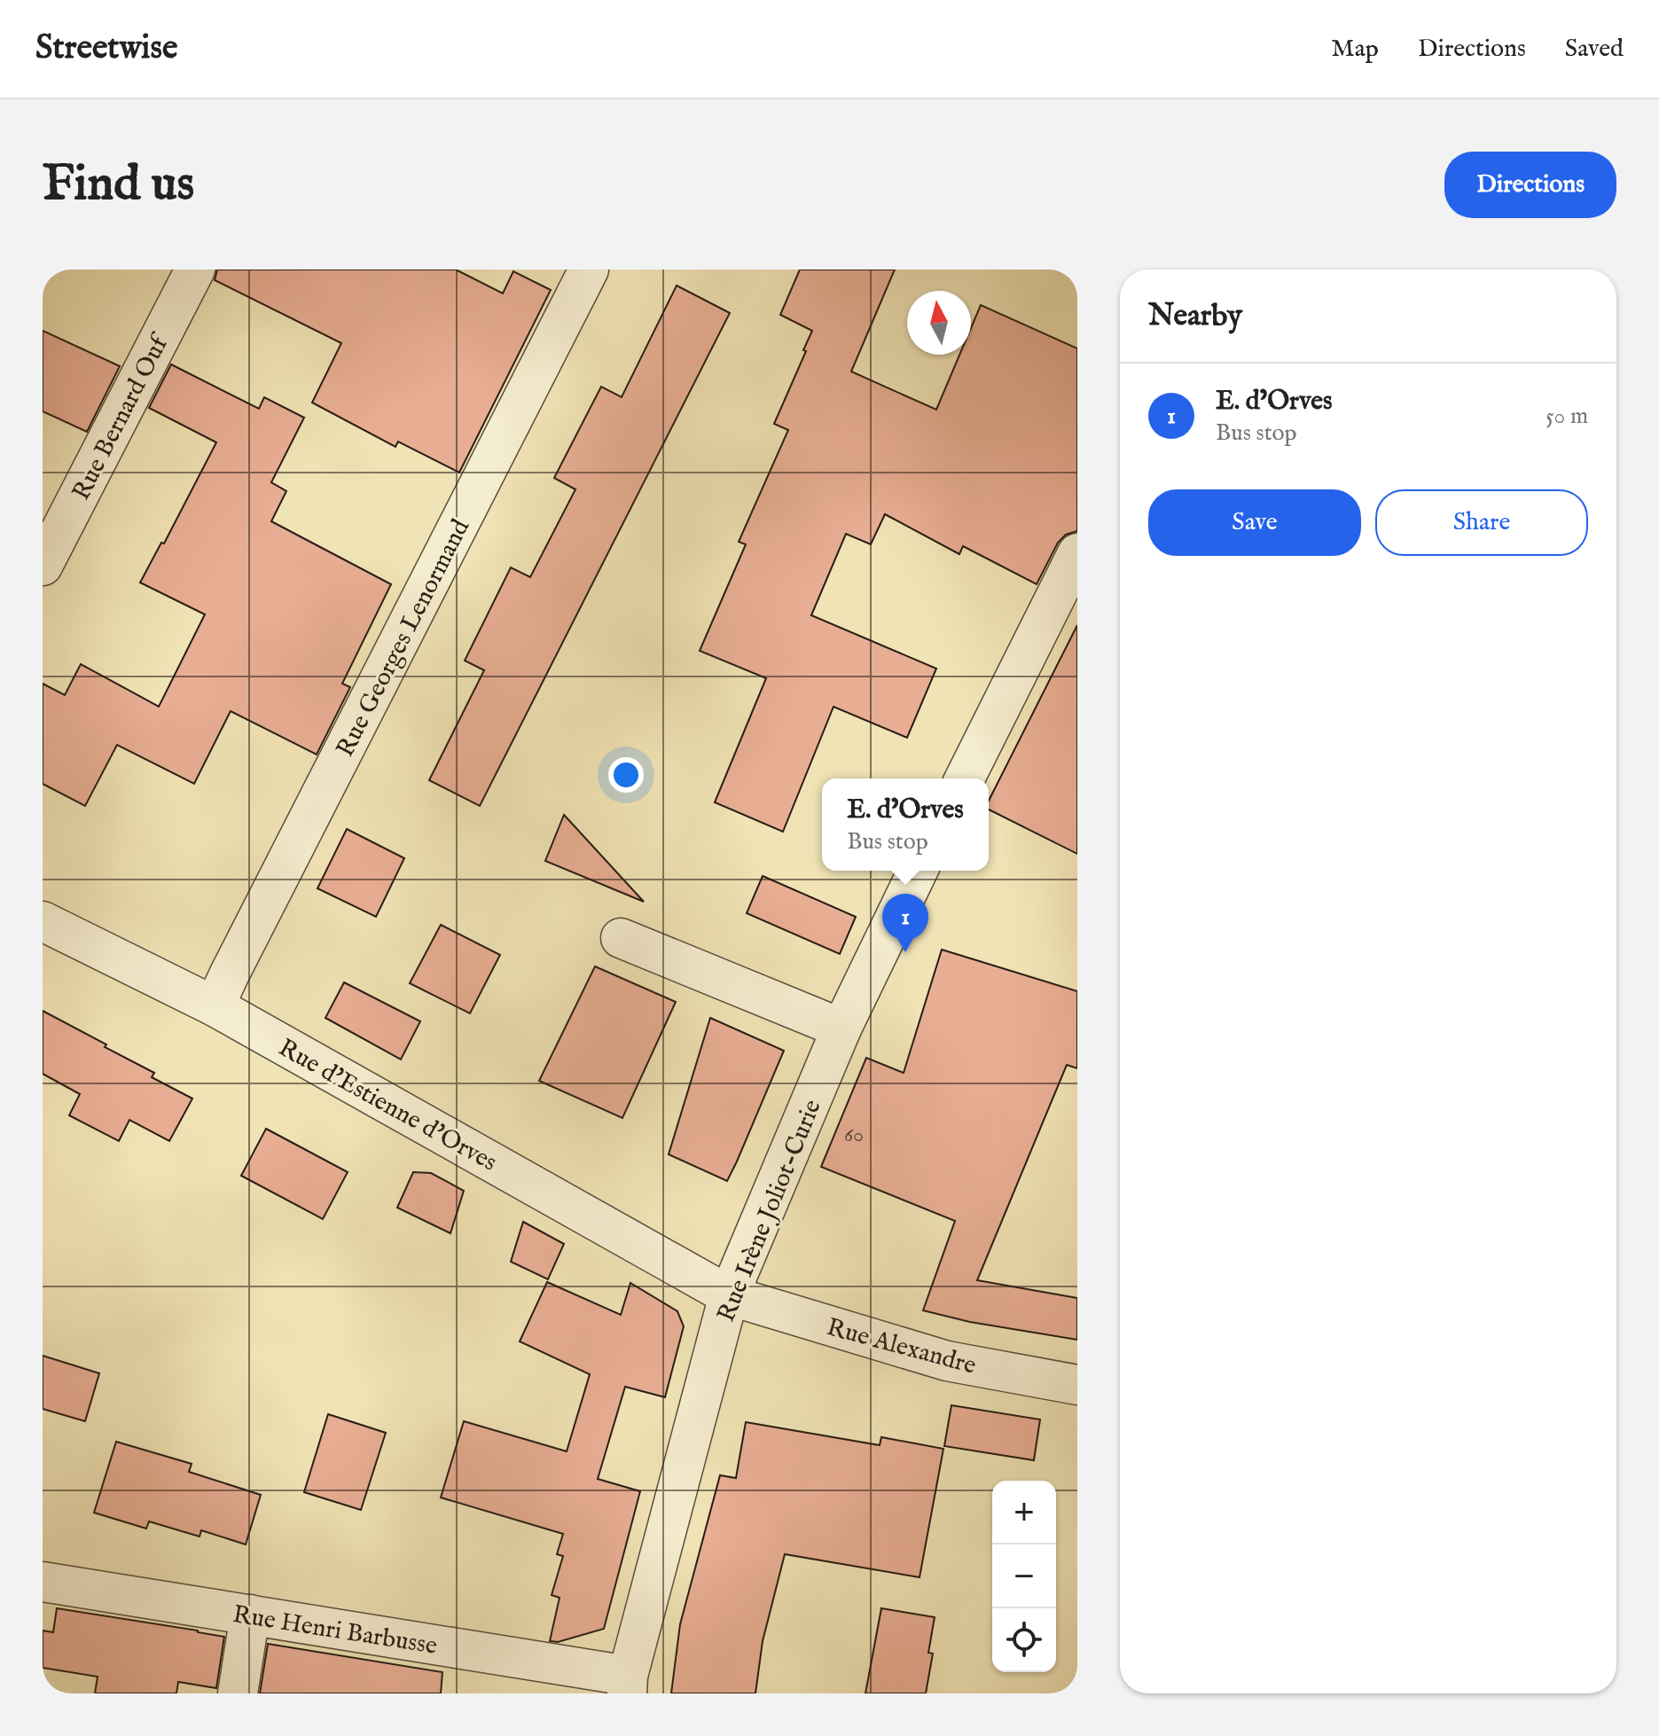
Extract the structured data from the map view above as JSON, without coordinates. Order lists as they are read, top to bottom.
{
  "streets": {
    "street": [
      "Rue Bernard Ouf",
      "Rue Georges Lenormand",
      "Rue d'Estienne d'Orves",
      "Rue Irène Joliot-Curie",
      "Rue Alexandre",
      "Rue Henri Barbusse"
    ]
  },
  "crossings": [
    ["Rue Georges Lenormand", "Rue d'Estienne d'Orves"],
    ["Rue d'Estienne d'Orves", "Rue Irène Joliot-Curie"],
    ["Rue d'Estienne d'Orves", "Rue Alexandre"],
    ["Rue Irène Joliot-Curie", "Rue Alexandre"],
    ["Rue Irène Joliot-Curie", "Rue Henri Barbusse"]
  ],
  "house_numbers": ["60"],
  "north": "top",
  "page": {
    "header": "Streetwise",
    "nav": ["Map", "Directions", "Saved"],
    "buttons": [
      "Directions",
      ["Save", "Share"]
    ],
    "title": "Find us",
    "heading": "Nearby",
    "list": [
      {
        "mark": "1",
        "name": "E. d’Orves",
        "note": "Bus stop",
        "value": "50 m"
      }
    ],
    "popup": ["E. d’Orves", "Bus stop"],
    "pins": "1",
    "map_buttons": ["+", "−"]
  }
}
